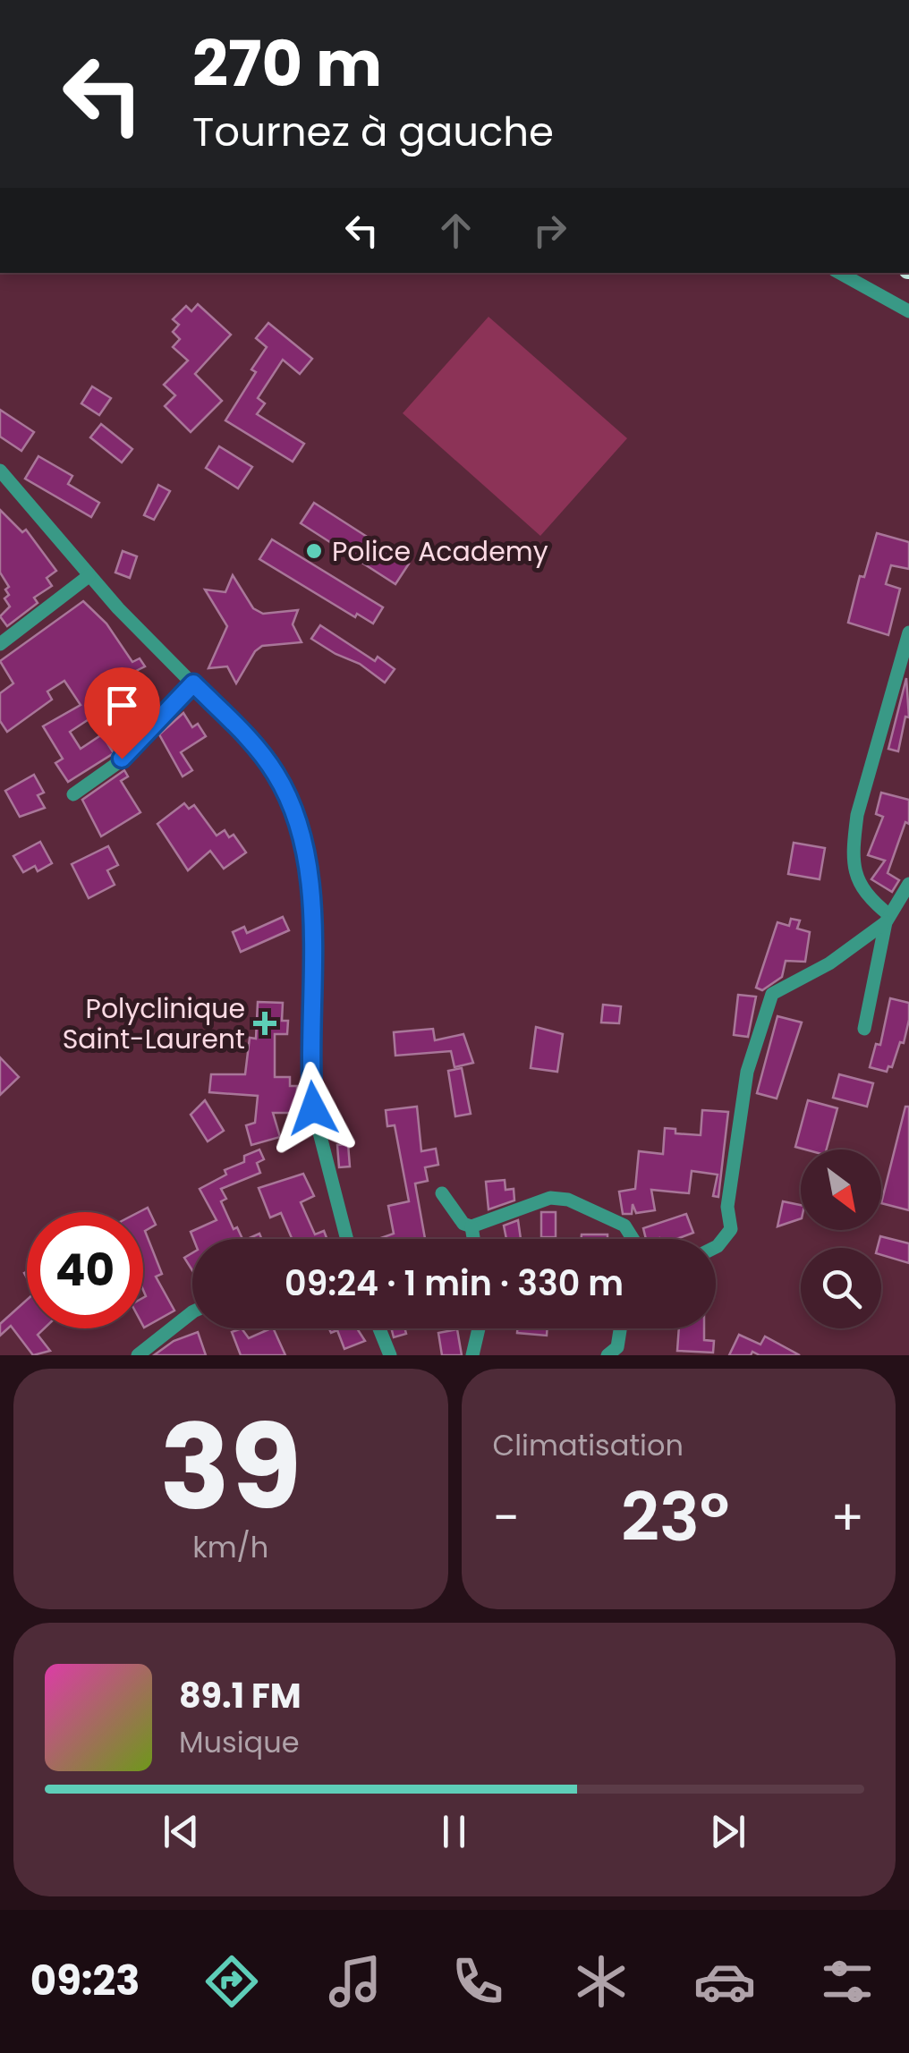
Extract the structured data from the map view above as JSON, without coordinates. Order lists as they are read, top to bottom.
{
  "places": {
    "other": ["Police Academy"],
    "health": ["Polyclinique Saint-Laurent"]
  },
  "north": "bottom right",
  "page": {
    "turn": ["270 m", "Tournez à gauche"],
    "limit": "40",
    "trip": "09:24 · 1 min · 330 m",
    "tile": [
      ["39", "km/h"],
      "Climatisation"
    ],
    "heat": ["−", "23°", "+"],
    "song": ["89.1 FM", "Musique"],
    "tabs": "09:23"
  }
}
